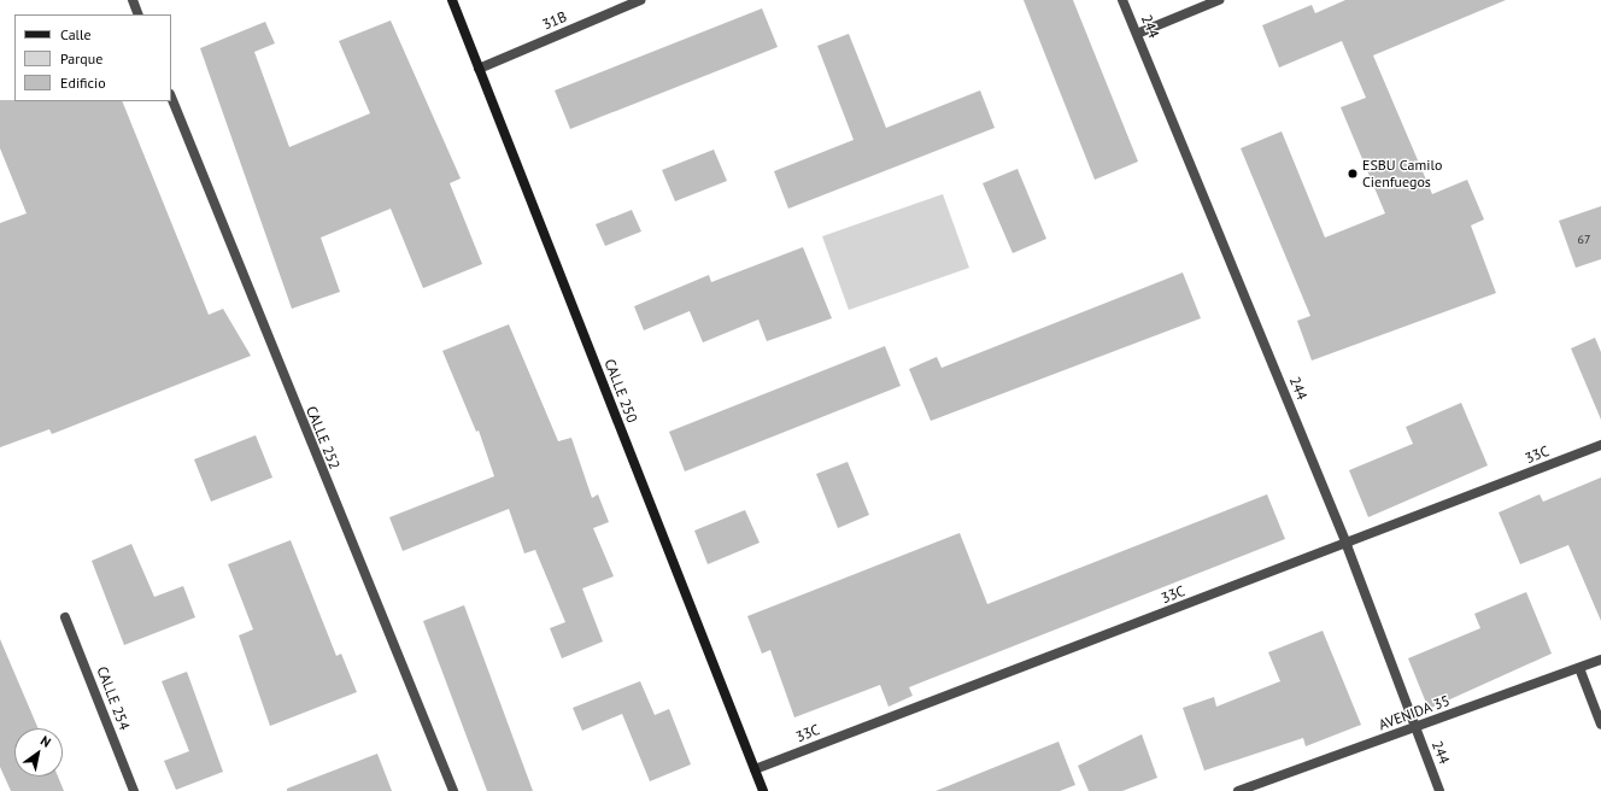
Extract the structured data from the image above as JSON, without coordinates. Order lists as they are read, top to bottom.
{
  "streets": {
    "main road": ["CALLE 250"],
    "street": [
      "31B",
      "244",
      "CALLE 252",
      "33C",
      "CALLE 254",
      "AVENIDA 35"
    ]
  },
  "crossings": [
    ["31B", "CALLE 250"],
    ["244", "33C"],
    ["244", "AVENIDA 35"],
    ["CALLE 250", "33C"]
  ],
  "places": ["ESBU Camilo Cienfuegos"],
  "house_numbers": ["67"],
  "legend": ["Calle", "Parque", "Edificio"],
  "north": "top right"
}
